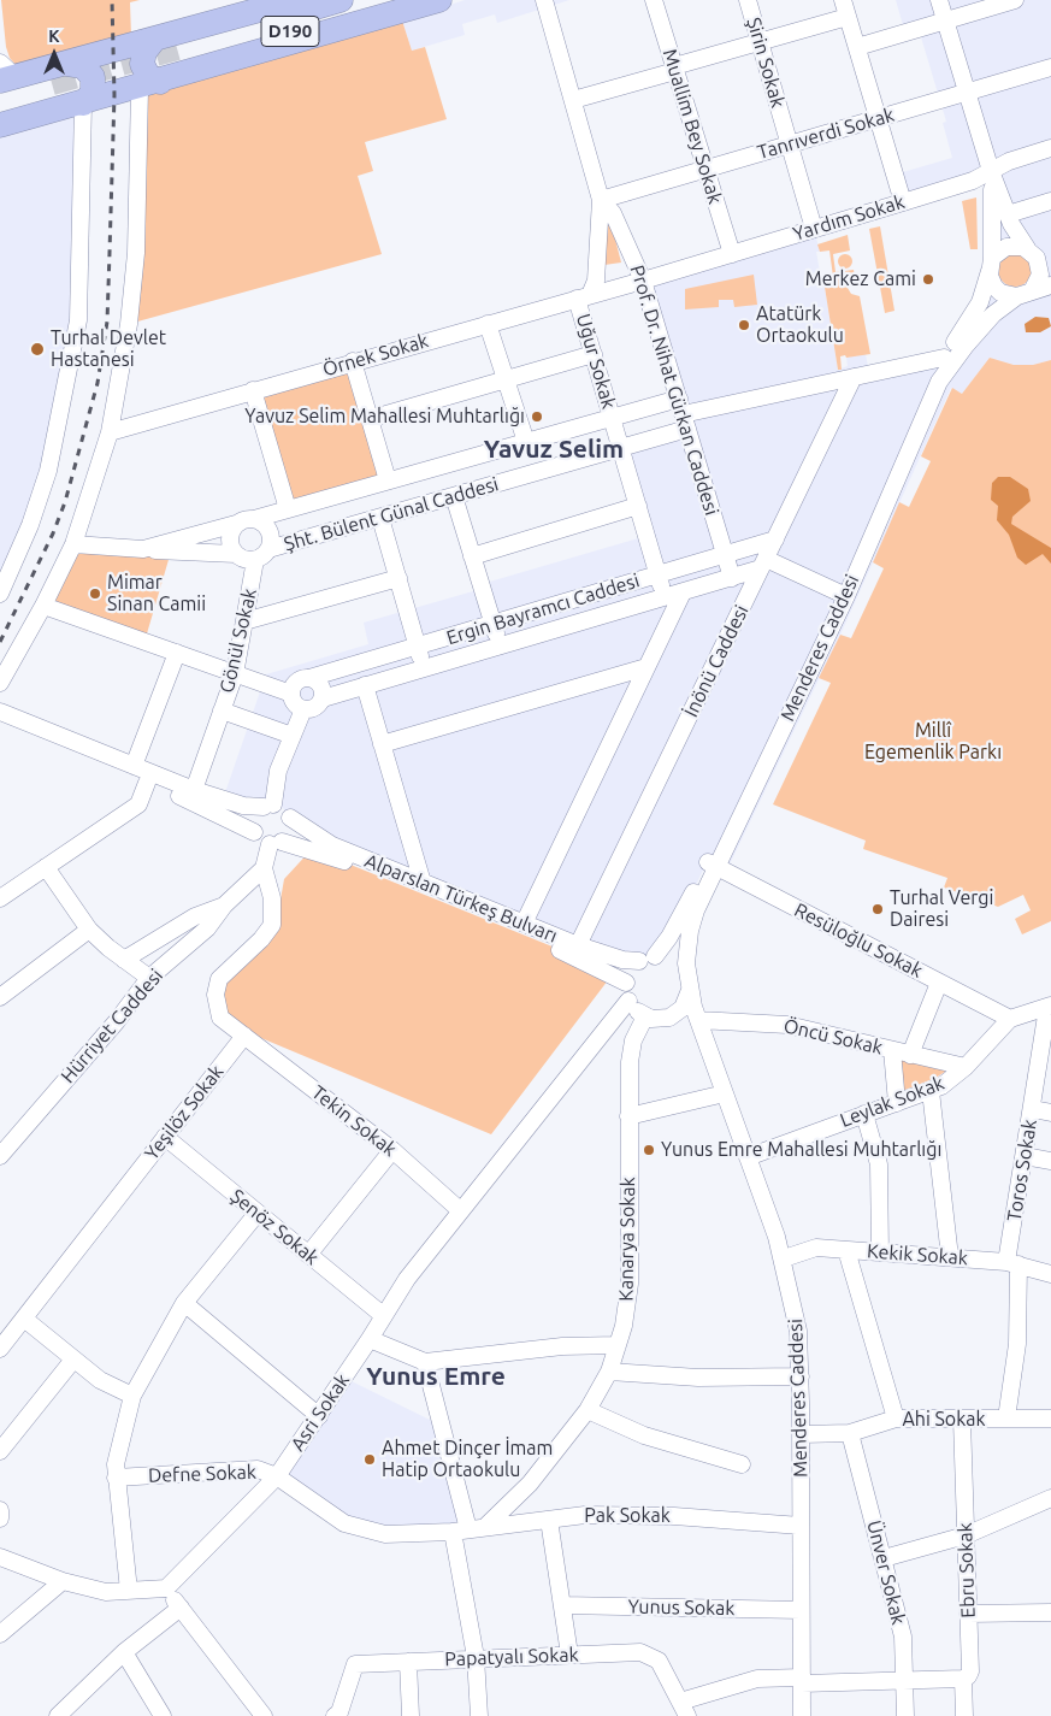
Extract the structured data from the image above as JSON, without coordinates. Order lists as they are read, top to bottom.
{
  "streets": {
    "highway": ["D190"],
    "street": [
      "Şirin Sokak",
      "Muallim Bey Sokak",
      "Tanrıverdi Sokak",
      "Yardım Sokak",
      "Örnek Sokak",
      "Uğur Sokak",
      "Prof. Dr. Nihat Gürkan Caddesi",
      "Şht. Bülent Günal Caddesi",
      "Ergin Bayramcı Caddesi",
      "Gönül Sokak",
      "Menderes Caddesi",
      "İnönü Caddesi",
      "Alparslan Türkeş Bulvarı",
      "Resüloğlu Sokak",
      "Hürriyet Caddesi",
      "Öncü Sokak",
      "Leylak Sokak",
      "Yeşilöz Sokak",
      "Tekin Sokak",
      "Toros Sokak",
      "Şenöz Sokak",
      "Kanarya Sokak",
      "Kekik Sokak",
      "Asri Sokak",
      "Ahi Sokak",
      "Defne Sokak",
      "Pak Sokak",
      "Ebru Sokak",
      "Ünver Sokak",
      "Yunus Sokak",
      "Papatyalı Sokak"
    ]
  },
  "crossings": [
    ["Şirin Sokak", "Tanrıverdi Sokak"],
    ["Şirin Sokak", "Yardım Sokak"],
    ["Muallim Bey Sokak", "Tanrıverdi Sokak"],
    ["Muallim Bey Sokak", "Yardım Sokak"],
    ["Tanrıverdi Sokak", "Prof. Dr. Nihat Gürkan Caddesi"],
    ["Yardım Sokak", "Örnek Sokak"],
    ["Yardım Sokak", "Prof. Dr. Nihat Gürkan Caddesi"],
    ["Örnek Sokak", "Uğur Sokak"],
    ["Örnek Sokak", "Prof. Dr. Nihat Gürkan Caddesi"],
    ["Uğur Sokak", "Şht. Bülent Günal Caddesi"],
    ["Uğur Sokak", "Ergin Bayramcı Caddesi"],
    ["Prof. Dr. Nihat Gürkan Caddesi", "Şht. Bülent Günal Caddesi"],
    ["Prof. Dr. Nihat Gürkan Caddesi", "Ergin Bayramcı Caddesi"],
    ["Şht. Bülent Günal Caddesi", "Gönül Sokak"],
    ["Şht. Bülent Günal Caddesi", "Menderes Caddesi"],
    ["Şht. Bülent Günal Caddesi", "İnönü Caddesi"],
    ["Ergin Bayramcı Caddesi", "İnönü Caddesi"],
    ["Menderes Caddesi", "Alparslan Türkeş Bulvarı"],
    ["Menderes Caddesi", "Resüloğlu Sokak"],
    ["Menderes Caddesi", "Öncü Sokak"],
    ["Menderes Caddesi", "Leylak Sokak"],
    ["Menderes Caddesi", "Kanarya Sokak"],
    ["Menderes Caddesi", "Kekik Sokak"],
    ["Menderes Caddesi", "Asri Sokak"],
    ["Menderes Caddesi", "Ahi Sokak"],
    ["Menderes Caddesi", "Pak Sokak"],
    ["Menderes Caddesi", "Yunus Sokak"],
    ["İnönü Caddesi", "Alparslan Türkeş Bulvarı"],
    ["Alparslan Türkeş Bulvarı", "Kanarya Sokak"],
    ["Alparslan Türkeş Bulvarı", "Asri Sokak"],
    ["Resüloğlu Sokak", "Leylak Sokak"],
    ["Öncü Sokak", "Leylak Sokak"],
    ["Yeşilöz Sokak", "Tekin Sokak"],
    ["Yeşilöz Sokak", "Şenöz Sokak"],
    ["Tekin Sokak", "Asri Sokak"],
    ["Toros Sokak", "Kekik Sokak"],
    ["Toros Sokak", "Ahi Sokak"],
    ["Şenöz Sokak", "Asri Sokak"],
    ["Kanarya Sokak", "Asri Sokak"],
    ["Kanarya Sokak", "Pak Sokak"],
    ["Asri Sokak", "Defne Sokak"],
    ["Ahi Sokak", "Ebru Sokak"],
    ["Ahi Sokak", "Ünver Sokak"],
    ["Defne Sokak", "Pak Sokak"]
  ],
  "districts": ["Yavuz Selim", "Yunus Emre"],
  "parks": ["Millî Egemenlik Parkı"],
  "places": [
    "Merkez Cami",
    "Atatürk Ortaokulu",
    "Turhal Devlet Hastanesi",
    "Yavuz Selim Mahallesi Muhtarlığı",
    "Mimar Sinan Camii",
    "Turhal Vergi Dairesi",
    "Yunus Emre Mahallesi Muhtarlığı",
    "Ahmet Dinçer İmam Hatip Ortaokulu"
  ],
  "north": "top"
}
